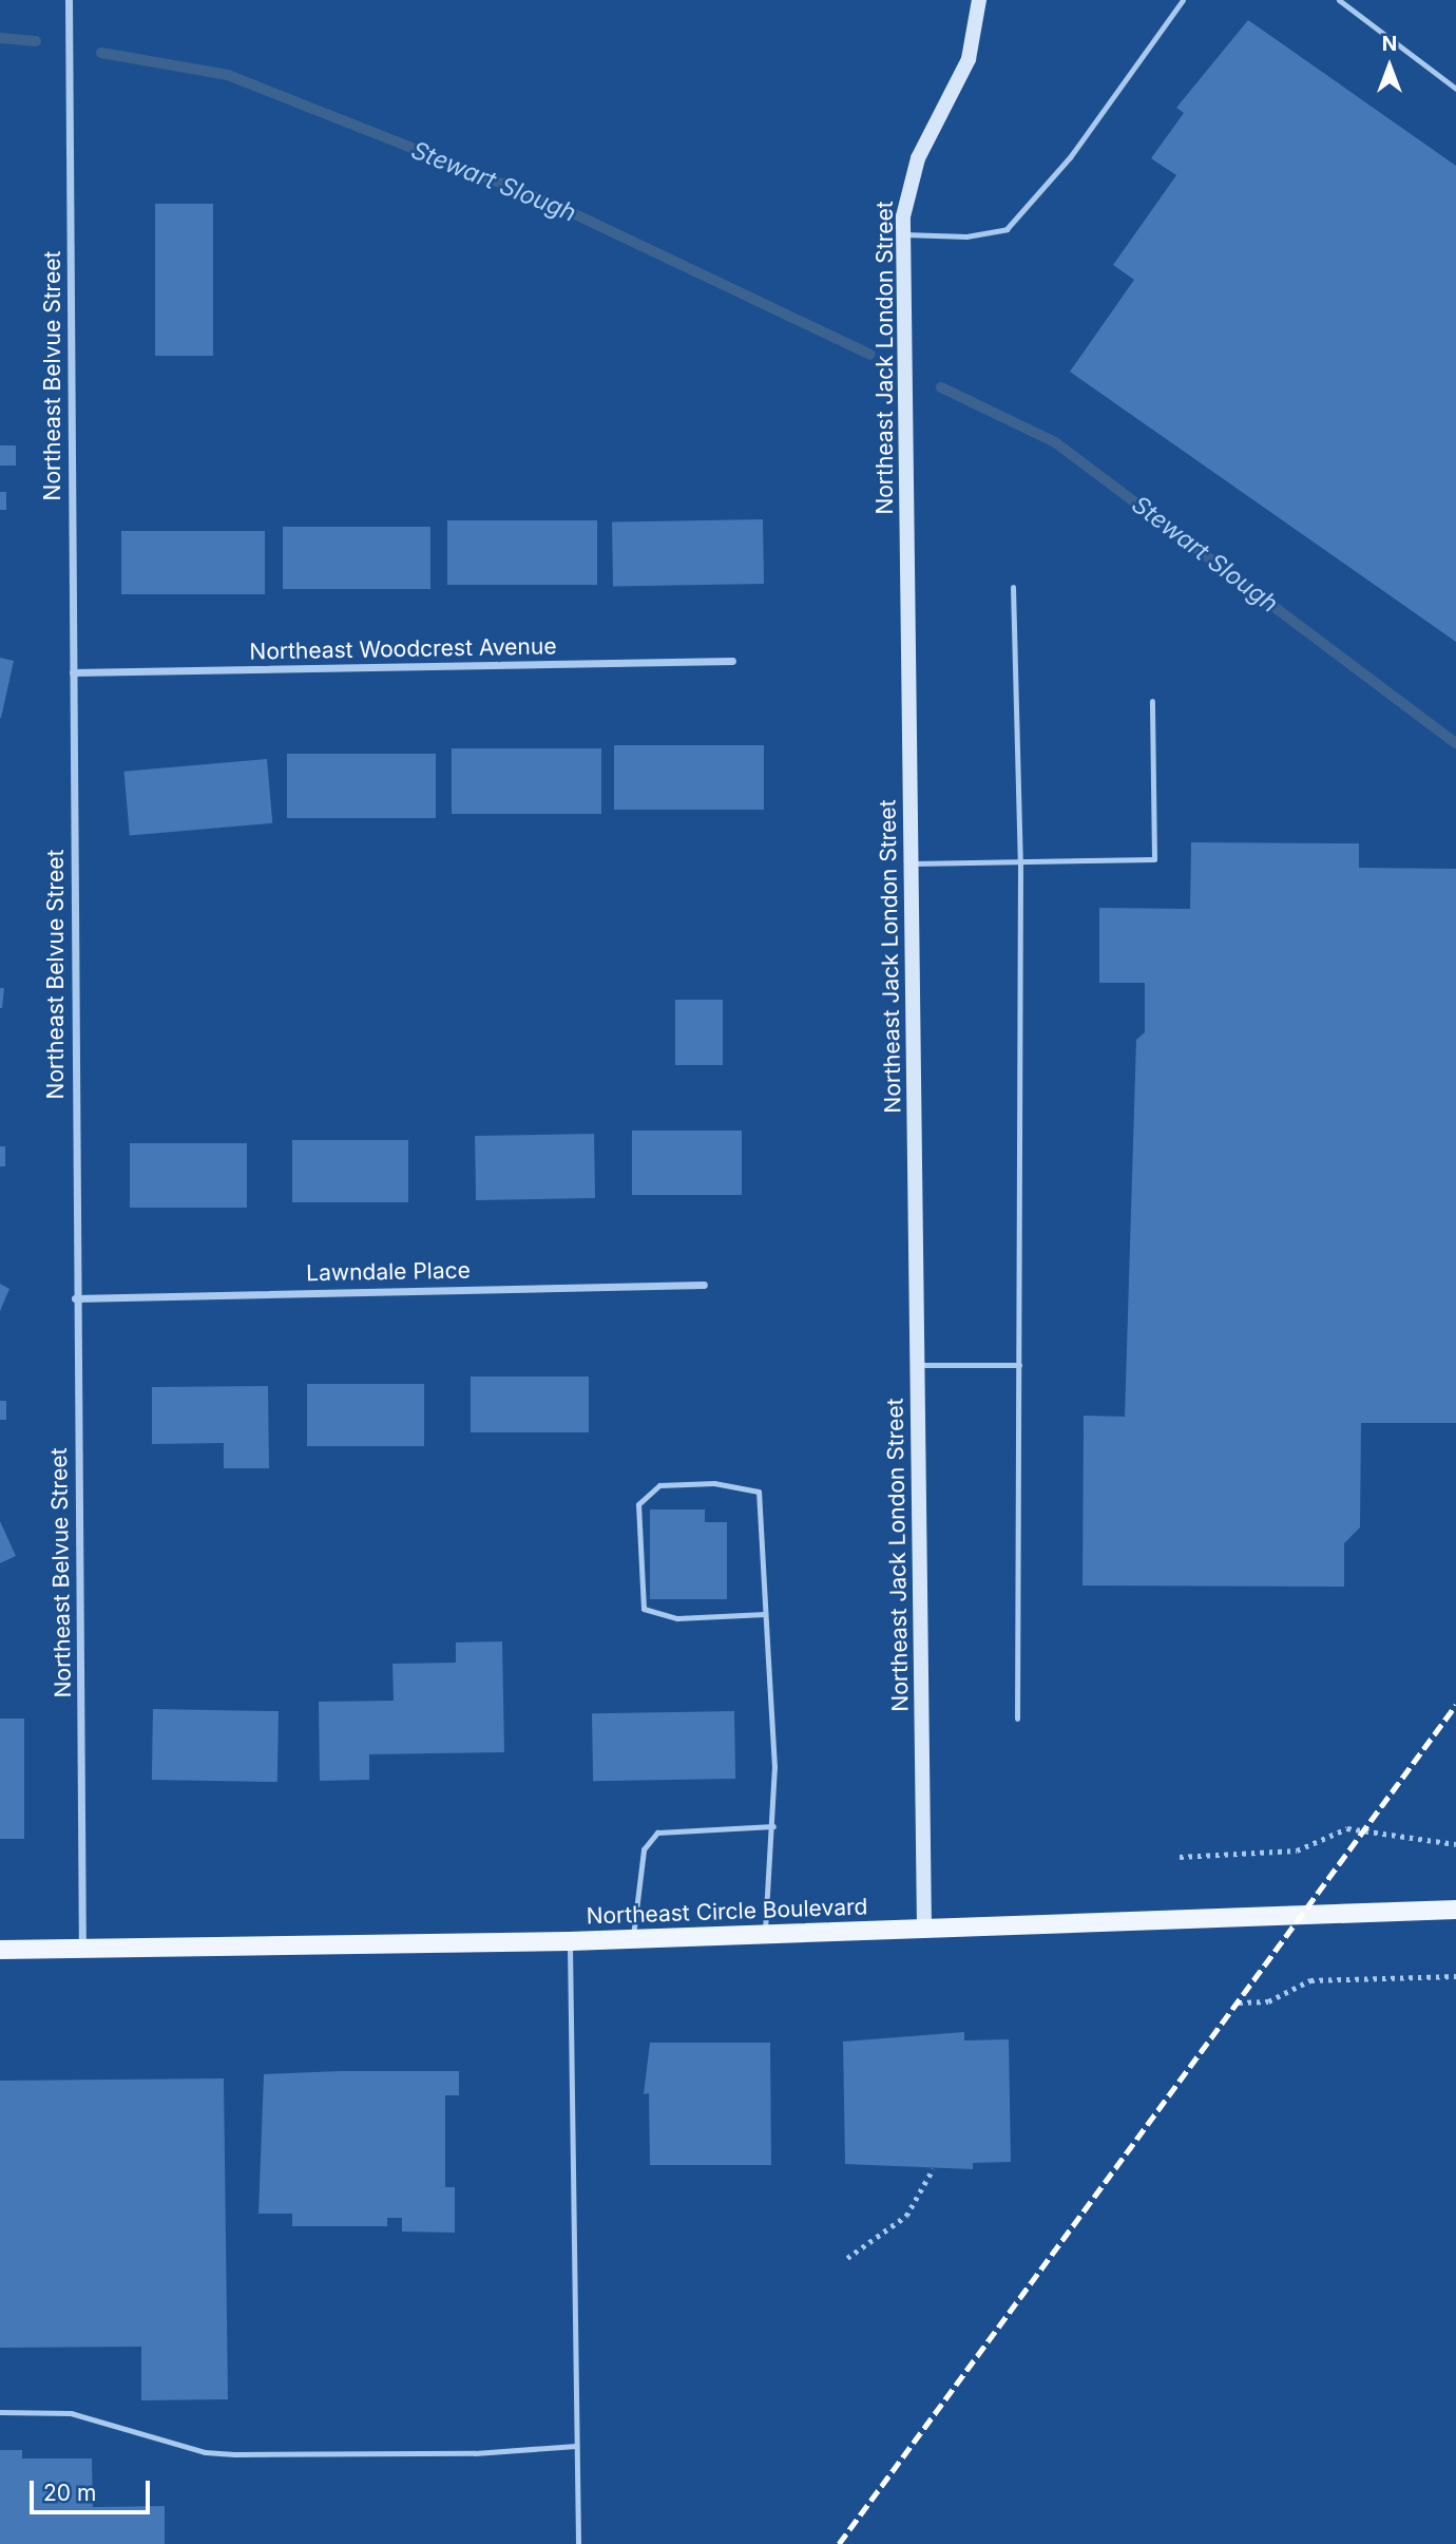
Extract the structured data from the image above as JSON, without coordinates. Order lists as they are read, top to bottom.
{
  "streets": {
    "main road": ["Northeast Circle Boulevard"],
    "street": [
      "Northeast Jack London Street",
      "Northeast Belvue Street",
      "Northeast Woodcrest Avenue",
      "Lawndale Place"
    ]
  },
  "crossings": [
    ["Northeast Jack London Street", "Northeast Circle Boulevard"],
    ["Northeast Belvue Street", "Northeast Woodcrest Avenue"],
    ["Northeast Belvue Street", "Lawndale Place"],
    ["Northeast Belvue Street", "Northeast Circle Boulevard"]
  ],
  "water": ["Stewart Slough"],
  "scale_bar": "20 m",
  "north": "top"
}
